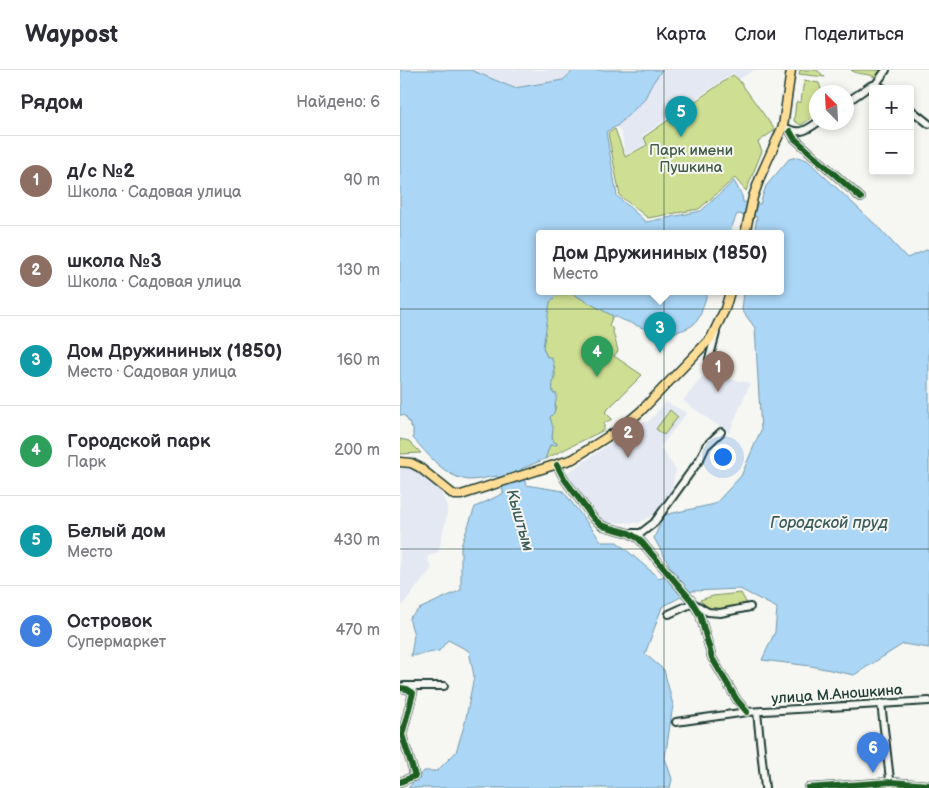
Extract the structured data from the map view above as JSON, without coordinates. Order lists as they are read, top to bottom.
{
  "streets": {
    "street": ["улица М.Аношкина"]
  },
  "water": ["Кыштым", "Городской пруд"],
  "parks": ["Парк имени Пушкина"],
  "north": "top left",
  "page": {
    "header": "Waypost",
    "nav": ["Карта", "Слои", "Поделиться"],
    "heading": ["Рядом", "Найдено: 6"],
    "map_buttons": ["+", "−"],
    "pins": [
      "5",
      "3",
      "4",
      "1",
      "2",
      "6"
    ],
    "list": [
      {
        "mark": "1",
        "name": "д/с №2",
        "note": "Школа · Садовая улица",
        "value": "90 m"
      },
      {
        "mark": "2",
        "name": "школа №3",
        "note": "Школа · Садовая улица",
        "value": "130 m"
      },
      {
        "mark": "3",
        "name": "Дом Дружининых (1850)",
        "note": "Место · Садовая улица",
        "value": "160 m"
      },
      {
        "mark": "4",
        "name": "Городской парк",
        "note": "Парк",
        "value": "200 m"
      },
      {
        "mark": "5",
        "name": "Белый дом",
        "note": "Место",
        "value": "430 m"
      },
      {
        "mark": "6",
        "name": "Островок",
        "note": "Супермаркет",
        "value": "470 m"
      }
    ],
    "popup": ["Дом Дружининых (1850)", "Место"]
  }
}
